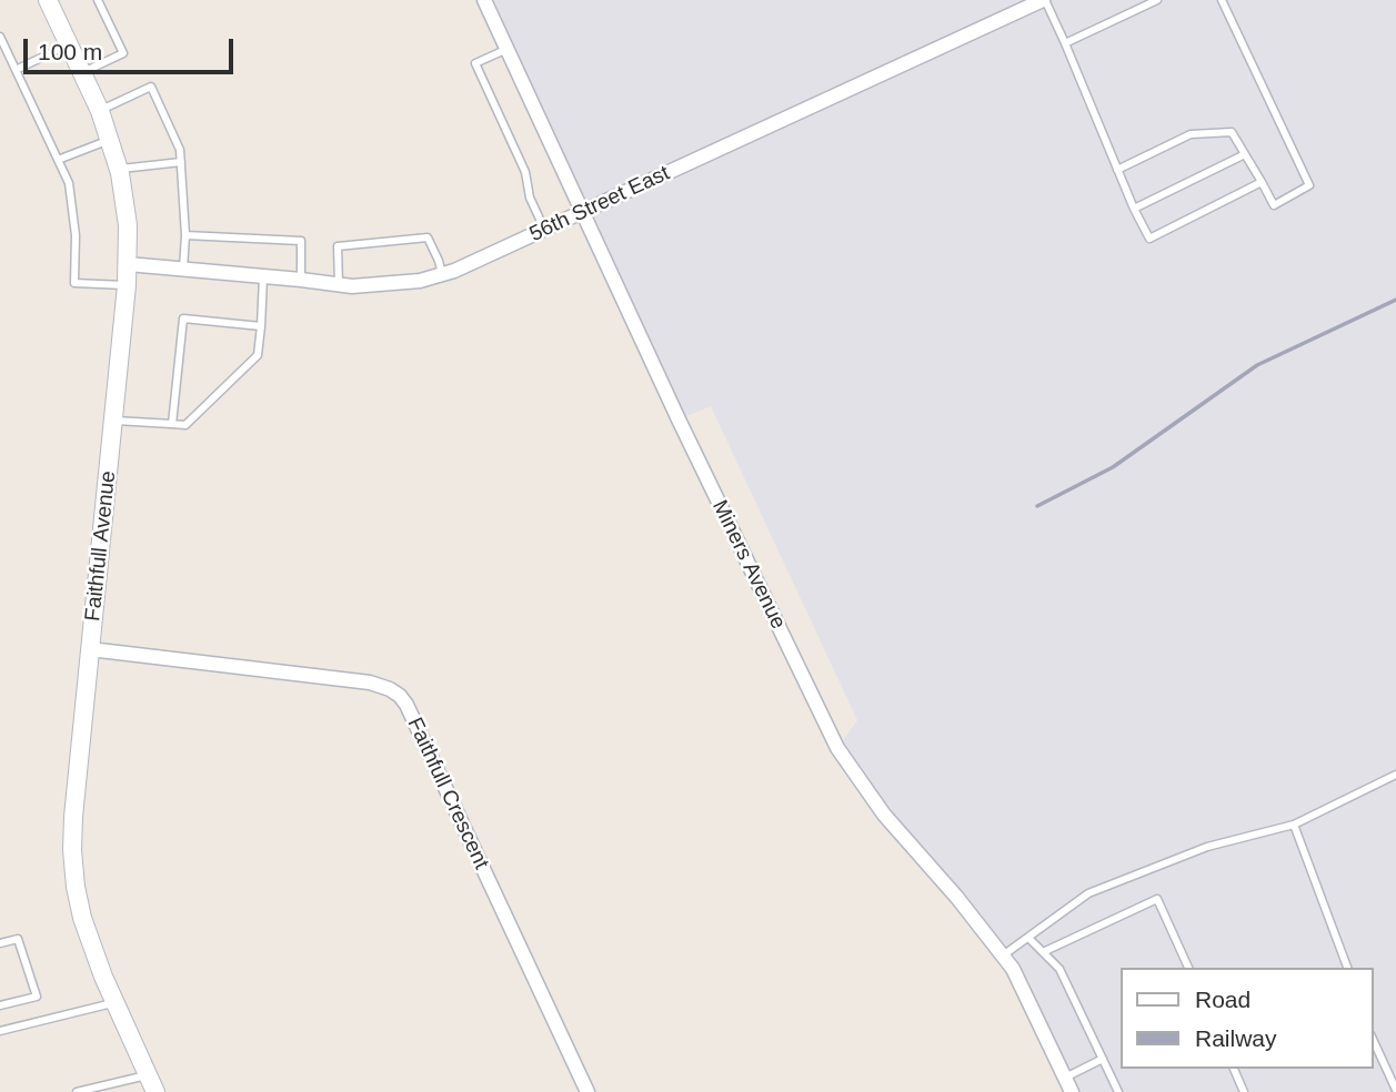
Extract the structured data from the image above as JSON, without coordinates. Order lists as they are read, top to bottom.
{
  "streets": {
    "street": [
      "56th Street East",
      "Faithfull Avenue",
      "Miners Avenue",
      "Faithfull Crescent"
    ]
  },
  "crossings": [
    ["56th Street East", "Faithfull Avenue"],
    ["56th Street East", "Miners Avenue"],
    ["Faithfull Avenue", "Faithfull Crescent"]
  ],
  "legend": ["Road", "Railway"],
  "scale_bar": "100 m"
}
